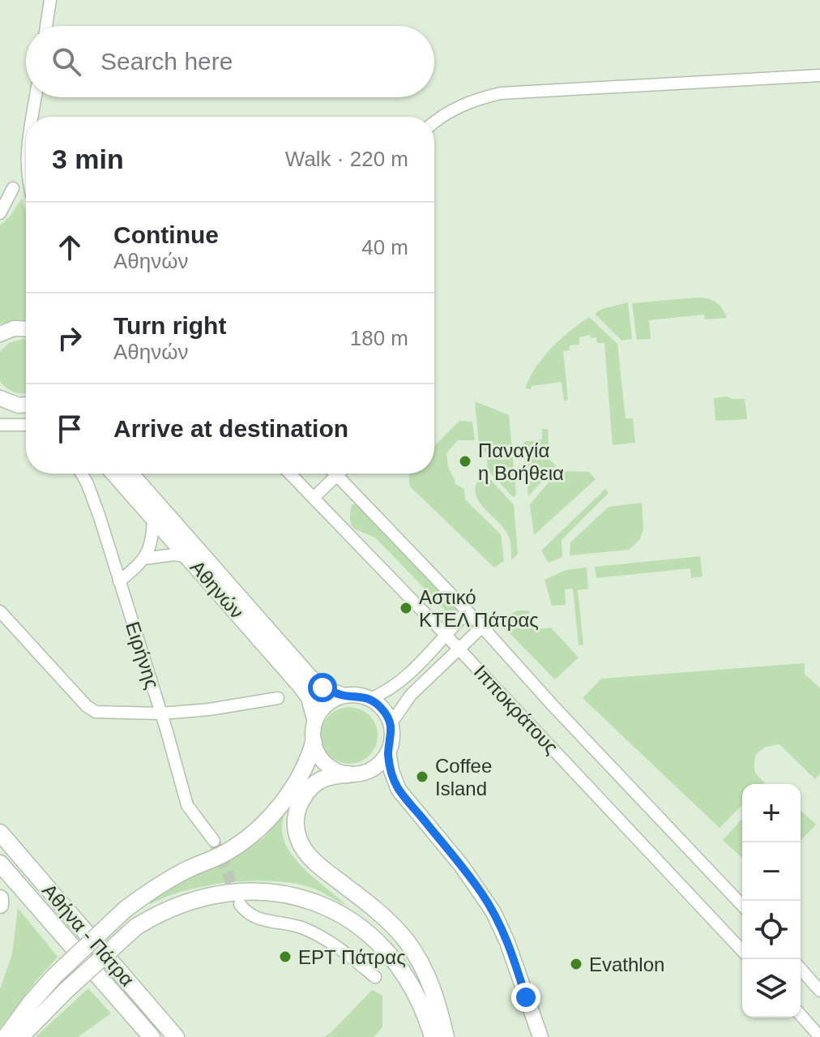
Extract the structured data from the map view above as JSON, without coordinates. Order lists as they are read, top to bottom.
{
  "streets": {
    "highway": ["Αθήνα - Πάτρα"],
    "main road": ["Αθηνών"],
    "street": ["Ειρήνης", "Ιπποκράτους"]
  },
  "places": [
    "Παναγία η Βοήθεια",
    "Αστικό ΚΤΕΛ Πάτρας",
    "Coffee Island",
    "ΕΡΤ Πάτρας",
    "Evathlon"
  ],
  "page": {
    "search": "Search here",
    "heading": ["3 min", "Walk · 220 m"],
    "list": [
      ["Continue", "Αθηνών", "40 m"],
      ["Turn right", "Αθηνών", "180 m"],
      "Arrive at destination"
    ],
    "map_buttons": ["+", "−"]
  }
}
